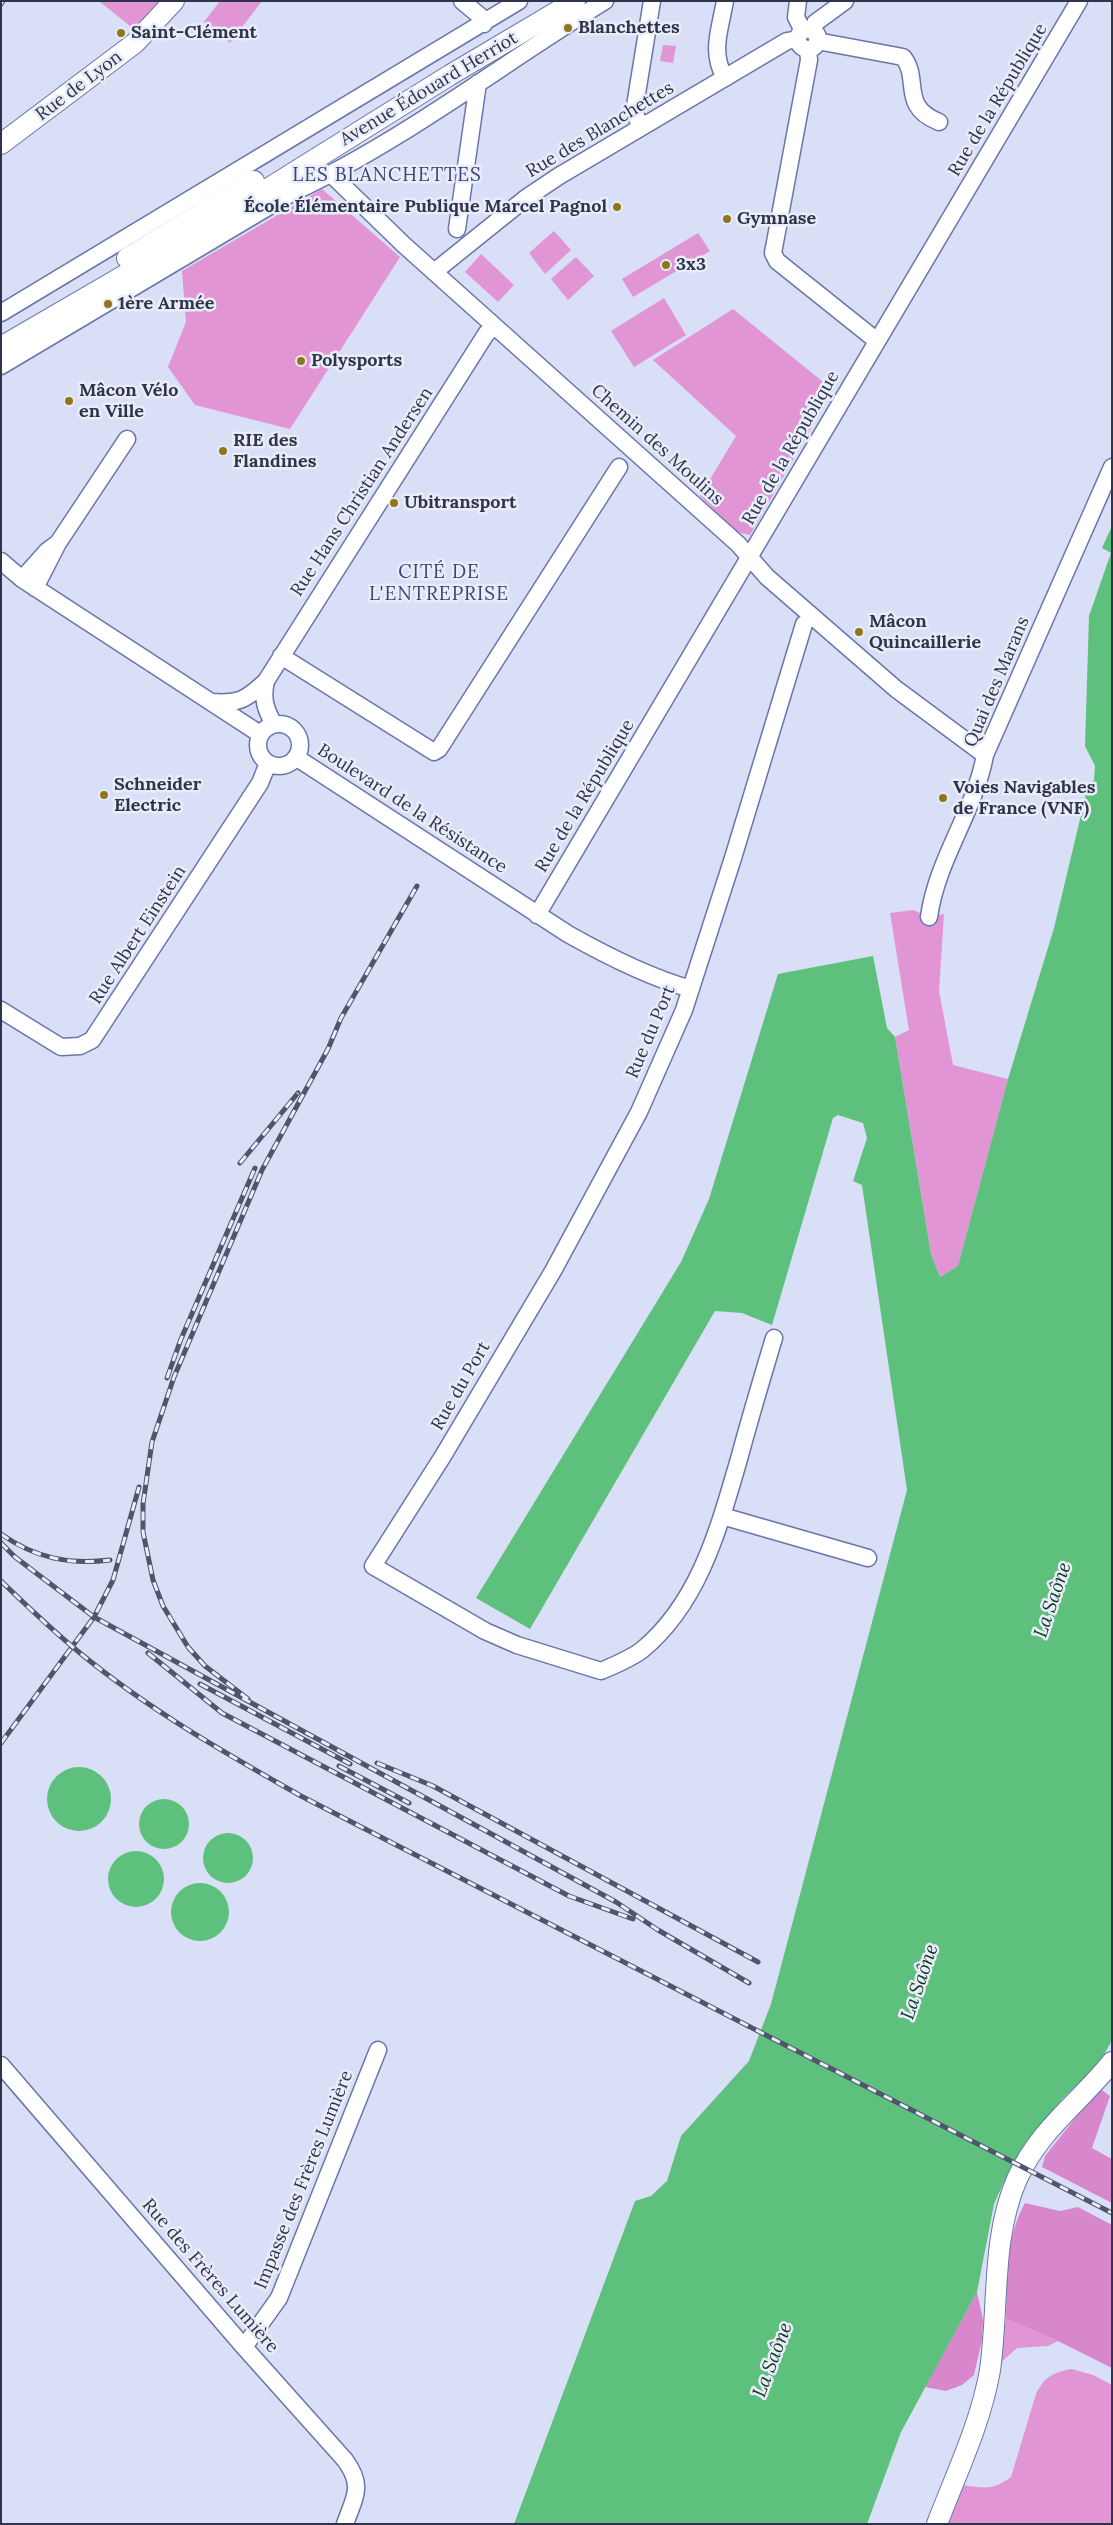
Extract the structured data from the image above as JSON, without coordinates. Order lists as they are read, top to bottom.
{
  "streets": {
    "main road": ["Rue de Lyon", "Avenue Édouard Herriot"],
    "street": [
      "Rue de la République",
      "Rue des Blanchettes",
      "Chemin des Moulins",
      "Rue Hans Christian Andersen",
      "Quai des Marans",
      "Boulevard de la Résistance",
      "Rue Albert Einstein",
      "Rue du Port",
      "Impasse des Frères Lumière",
      "Rue des Frères Lumière"
    ]
  },
  "crossings": [
    ["Rue de la République", "Chemin des Moulins"],
    ["Rue de la République", "Boulevard de la Résistance"],
    ["Rue des Blanchettes", "Chemin des Moulins"],
    ["Chemin des Moulins", "Rue Hans Christian Andersen"],
    ["Chemin des Moulins", "Quai des Marans"],
    ["Rue Hans Christian Andersen", "Boulevard de la Résistance"],
    ["Rue Hans Christian Andersen", "Rue Albert Einstein"],
    ["Boulevard de la Résistance", "Rue Albert Einstein"],
    ["Boulevard de la Résistance", "Rue du Port"],
    ["Impasse des Frères Lumière", "Rue des Frères Lumière"]
  ],
  "districts": ["LES BLANCHETTES", "CITÉ DE L'ENTREPRISE"],
  "water": ["La Saône"],
  "places": [
    "Blanchettes",
    "Saint-Clément",
    "École Élémentaire Publique Marcel Pagnol",
    "Gymnase",
    "3x3",
    "1ère Armée",
    "Polysports",
    "Mâcon Vélo en Ville",
    "RIE des Flandines",
    "Ubitransport",
    "Mâcon Quincaillerie",
    "Schneider Electric",
    "Voies Navigables de France (VNF)"
  ]
}
